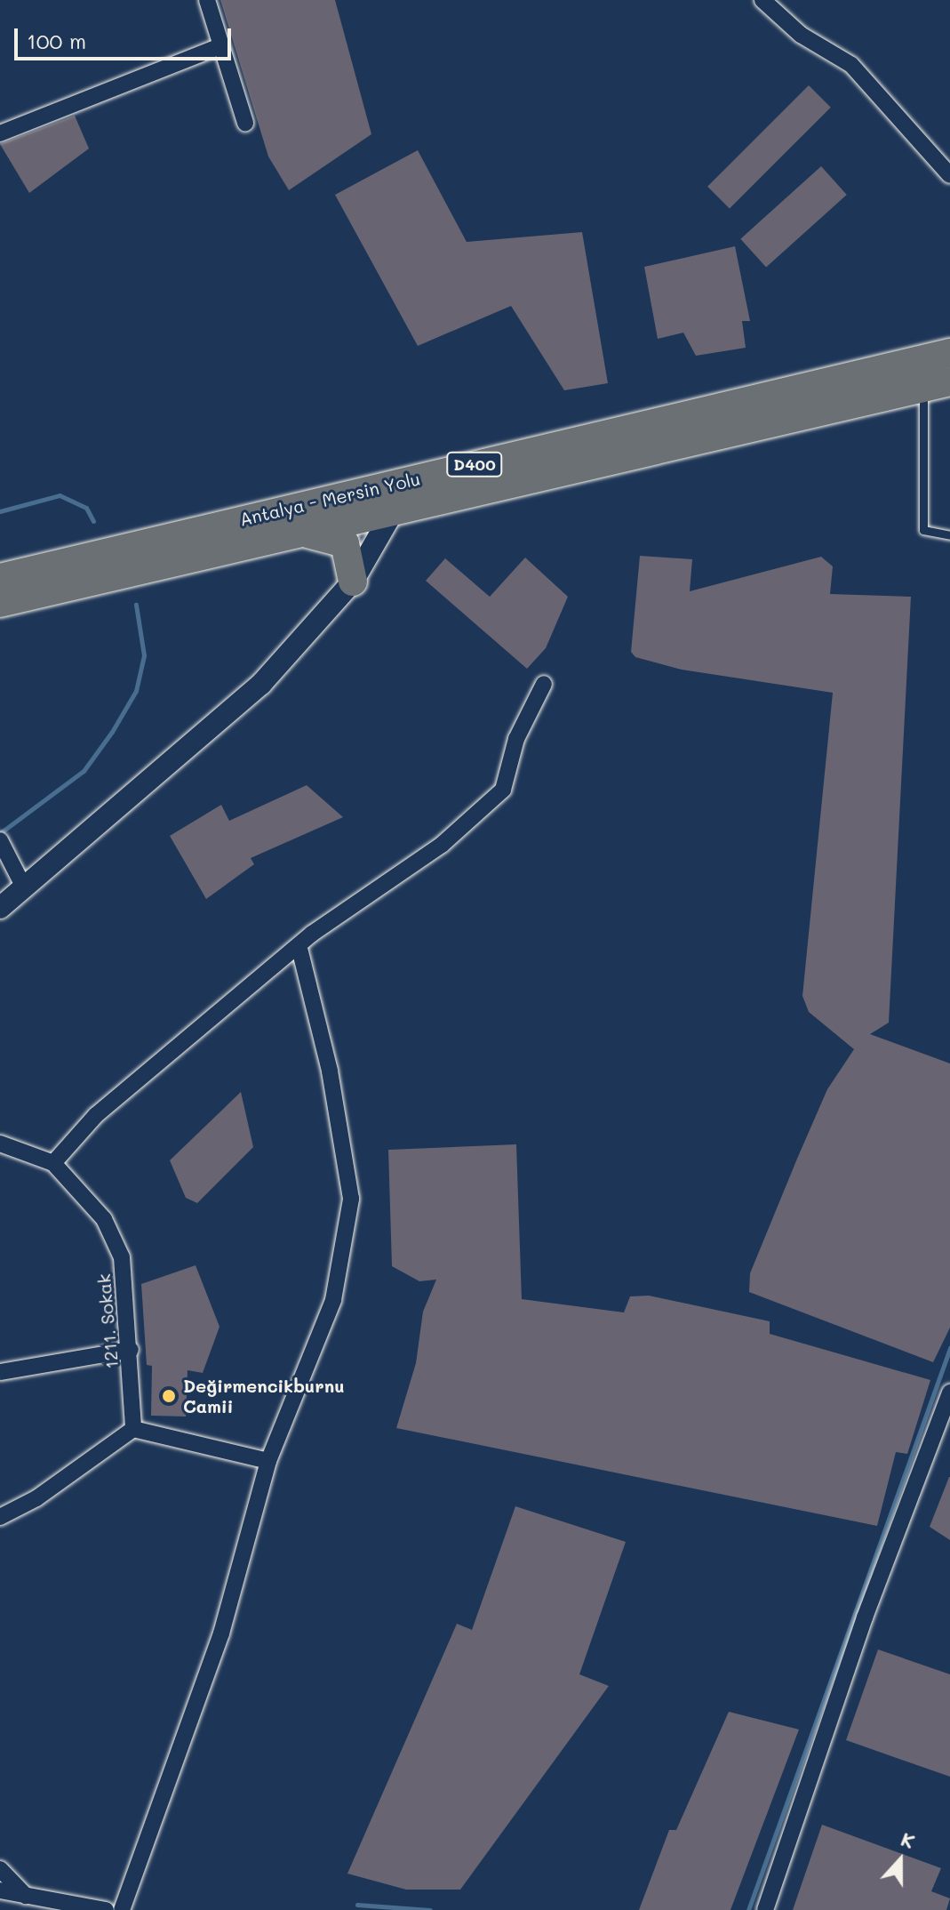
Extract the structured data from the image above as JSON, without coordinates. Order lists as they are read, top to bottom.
{
  "streets": {
    "highway": ["D400", "Antalya - Mersin Yolu"],
    "street": ["1211. Sokak"]
  },
  "places": ["Değirmencikburnu Camii"],
  "scale_bar": "100 m",
  "north": "top"
}
